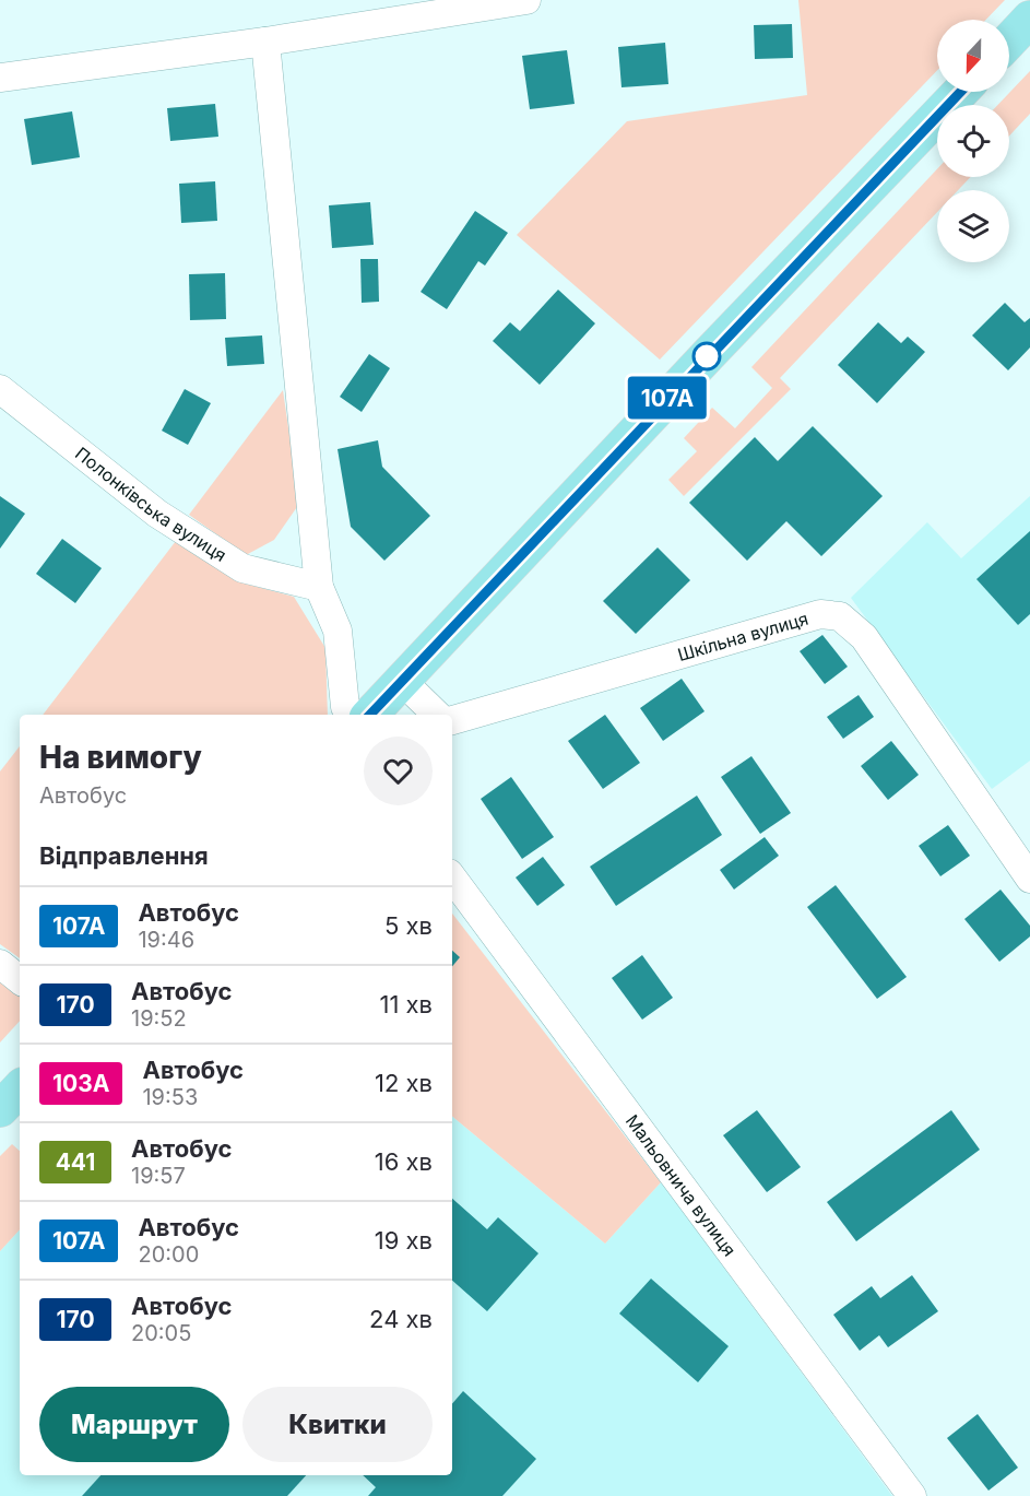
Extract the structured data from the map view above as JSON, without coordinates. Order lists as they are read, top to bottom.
{
  "streets": {
    "street": ["Полонківська вулиця", "Шкільна вулиця", "Мальовнича вулиця"]
  },
  "lines": ["bus line 107А"],
  "north": "bottom",
  "page": {
    "on_map": "107А",
    "heading": [
      ["На вимогу", "Автобус"],
      "Відправлення"
    ],
    "list": [
      {
        "mark": "107А",
        "name": "Автобус",
        "note": "19:46",
        "value": "5 хв"
      },
      {
        "mark": "170",
        "name": "Автобус",
        "note": "19:52",
        "value": "11 хв"
      },
      {
        "mark": "103А",
        "name": "Автобус",
        "note": "19:53",
        "value": "12 хв"
      },
      {
        "mark": "441",
        "name": "Автобус",
        "note": "19:57",
        "value": "16 хв"
      },
      {
        "mark": "107А",
        "name": "Автобус",
        "note": "20:00",
        "value": "19 хв"
      },
      {
        "mark": "170",
        "name": "Автобус",
        "note": "20:05",
        "value": "24 хв"
      }
    ],
    "buttons": ["Маршрут", "Квитки"]
  }
}
